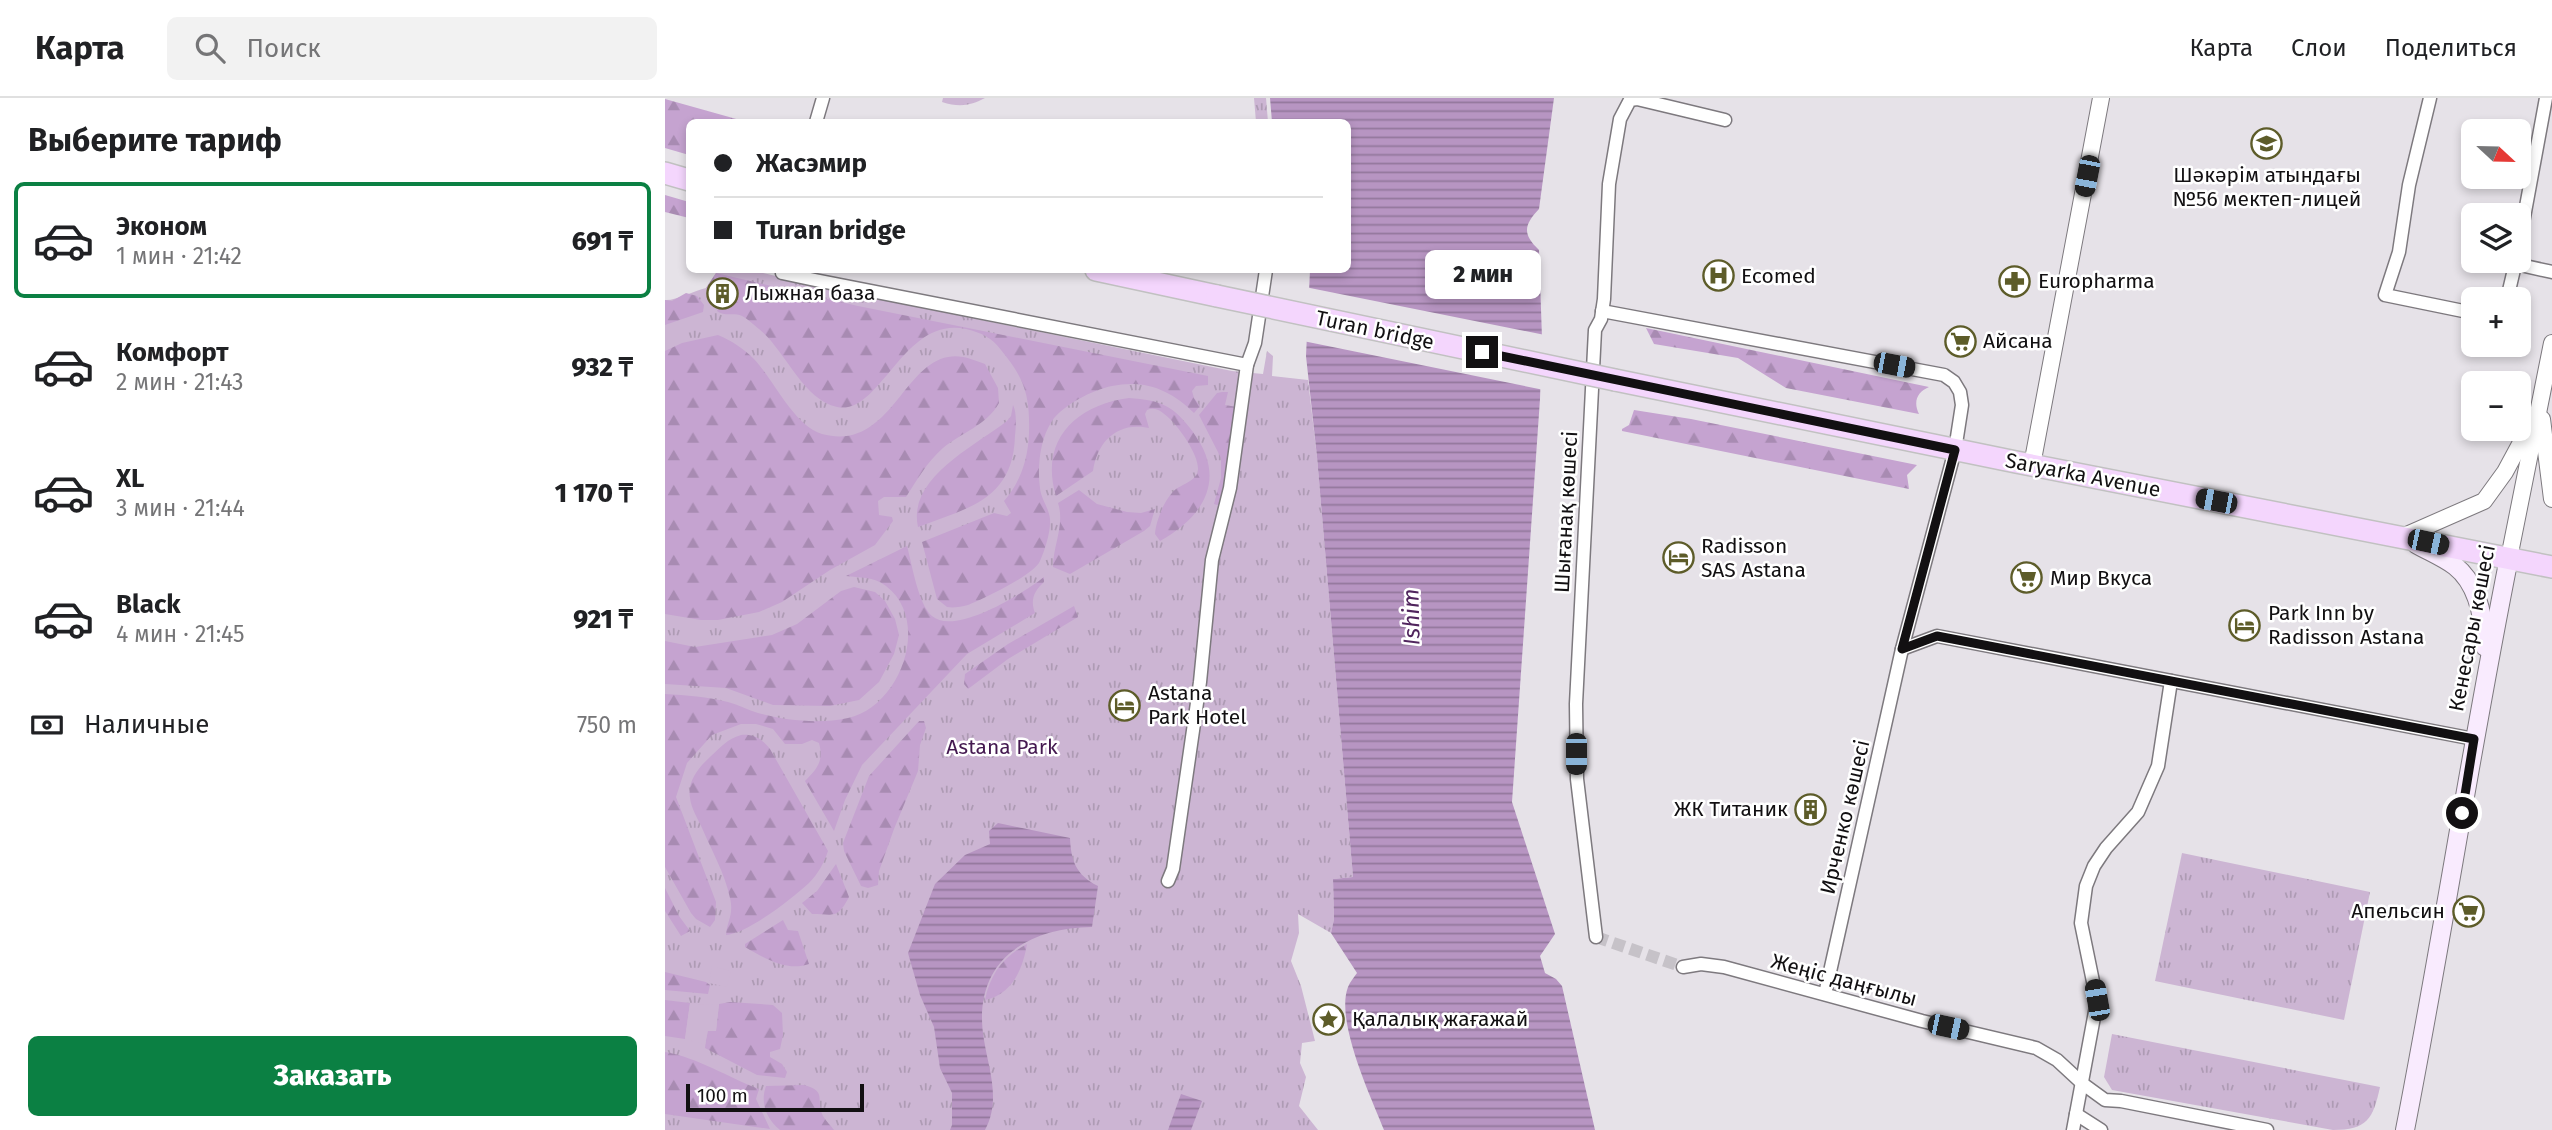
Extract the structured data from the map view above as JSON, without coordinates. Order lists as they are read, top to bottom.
{
  "streets": {
    "main road": ["Turan bridge", "Saryarka Avenue", "Кенесары көшесі"],
    "street": ["Шығанақ көшесі", "Ирченко көшесі", "Жеңіс даңғылы"]
  },
  "crossings": [
    ["Turan bridge", "Saryarka Avenue"],
    ["Saryarka Avenue", "Кенесары көшесі"],
    ["Saryarka Avenue", "Ирченко көшесі"],
    ["Шығанақ көшесі", "Ирченко көшесі"],
    ["Ирченко көшесі", "Жеңіс даңғылы"]
  ],
  "water": ["Ishim"],
  "parks": ["Astana Park"],
  "places": {
    "school or university": ["Шәкәрім атындағы №56 мектеп-лицей"],
    "hospital": ["Ecomed"],
    "pharmacy": ["Europharma"],
    "building": ["Лыжная база", "ЖК Титаник"],
    "supermarket": ["Айсана", "Мир Вкуса", "Апельсин"],
    "hotel": ["Radisson SAS Astana", "Park Inn by Radisson Astana", "Astana Park Hotel"],
    "place": ["Қалалық жағажай"]
  },
  "scale_bar": "100 m",
  "north": "right",
  "page": {
    "header": "Карта",
    "search": "Поиск",
    "nav": ["Карта", "Слои", "Поделиться"],
    "heading": "Выберите тариф",
    "map_buttons": ["+", "−"],
    "banner": ["Жасэмир", "Turan bridge"],
    "list": [
      {
        "name": "Эконом",
        "note": "1 мин · 21:42",
        "value": "691 ₸"
      },
      {
        "name": "Комфорт",
        "note": "2 мин · 21:43",
        "value": "932 ₸"
      },
      {
        "name": "XL",
        "note": "3 мин · 21:44",
        "value": "1 170 ₸"
      },
      {
        "name": "Black",
        "note": "4 мин · 21:45",
        "value": "921 ₸"
      }
    ],
    "bubble": "2 мин",
    "pay": ["Наличные", "750 m"],
    "buttons": "Заказать",
    "scale": "100 m"
  }
}
